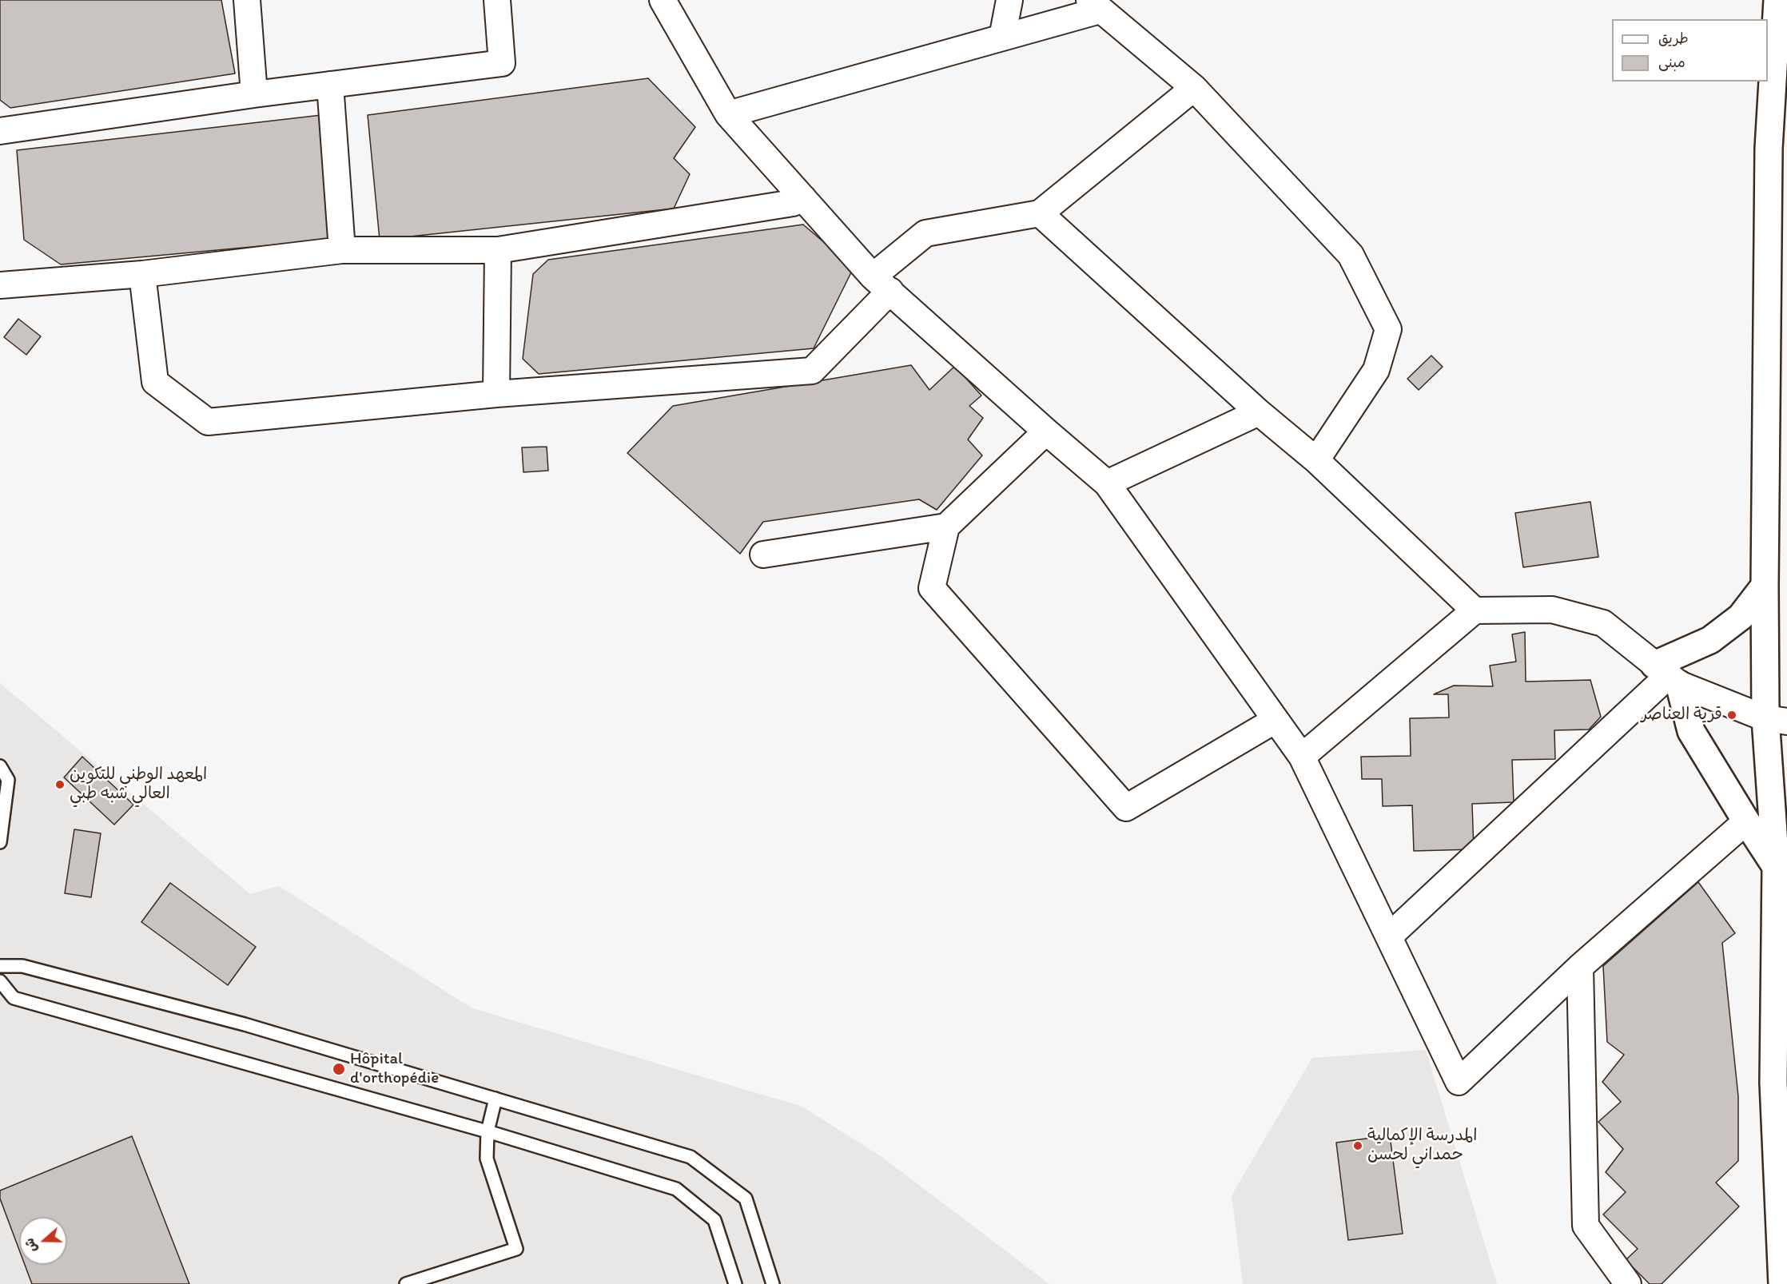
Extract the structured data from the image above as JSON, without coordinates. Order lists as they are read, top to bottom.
{
  "places": [
    "قرية العناصر",
    "المعهد الوطني للتكوين العالي شبه طبي",
    "Hôpital d'orthopédie",
    "المدرسة الإكمالية حمداني لحسن"
  ],
  "legend": ["طريق", "مبنى"],
  "north": "left"
}
